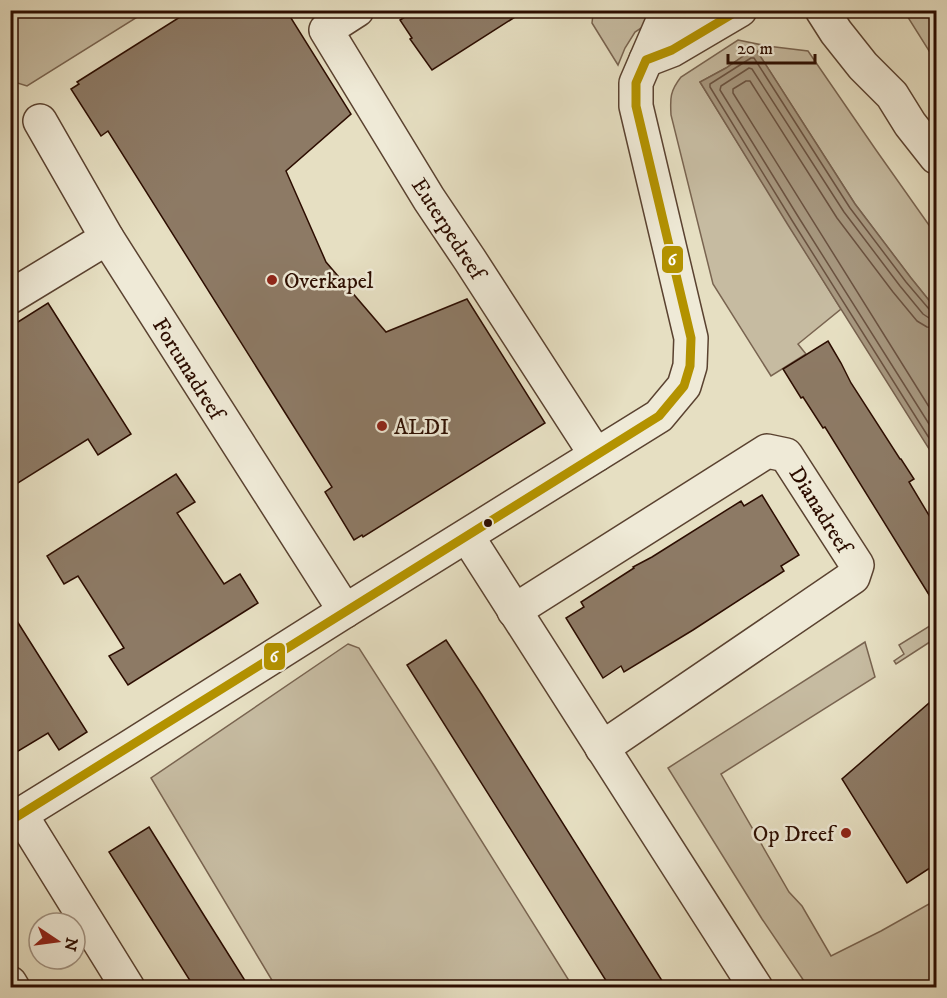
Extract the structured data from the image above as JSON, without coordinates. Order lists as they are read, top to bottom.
{
  "streets": {
    "street": ["Euterpedreef", "Fortunadreef", "Dianadreef"]
  },
  "places": ["Overkapel", "ALDI", "Op Dreef"],
  "lines": ["transit line 6"],
  "scale_bar": "20 m",
  "north": "right"
}
